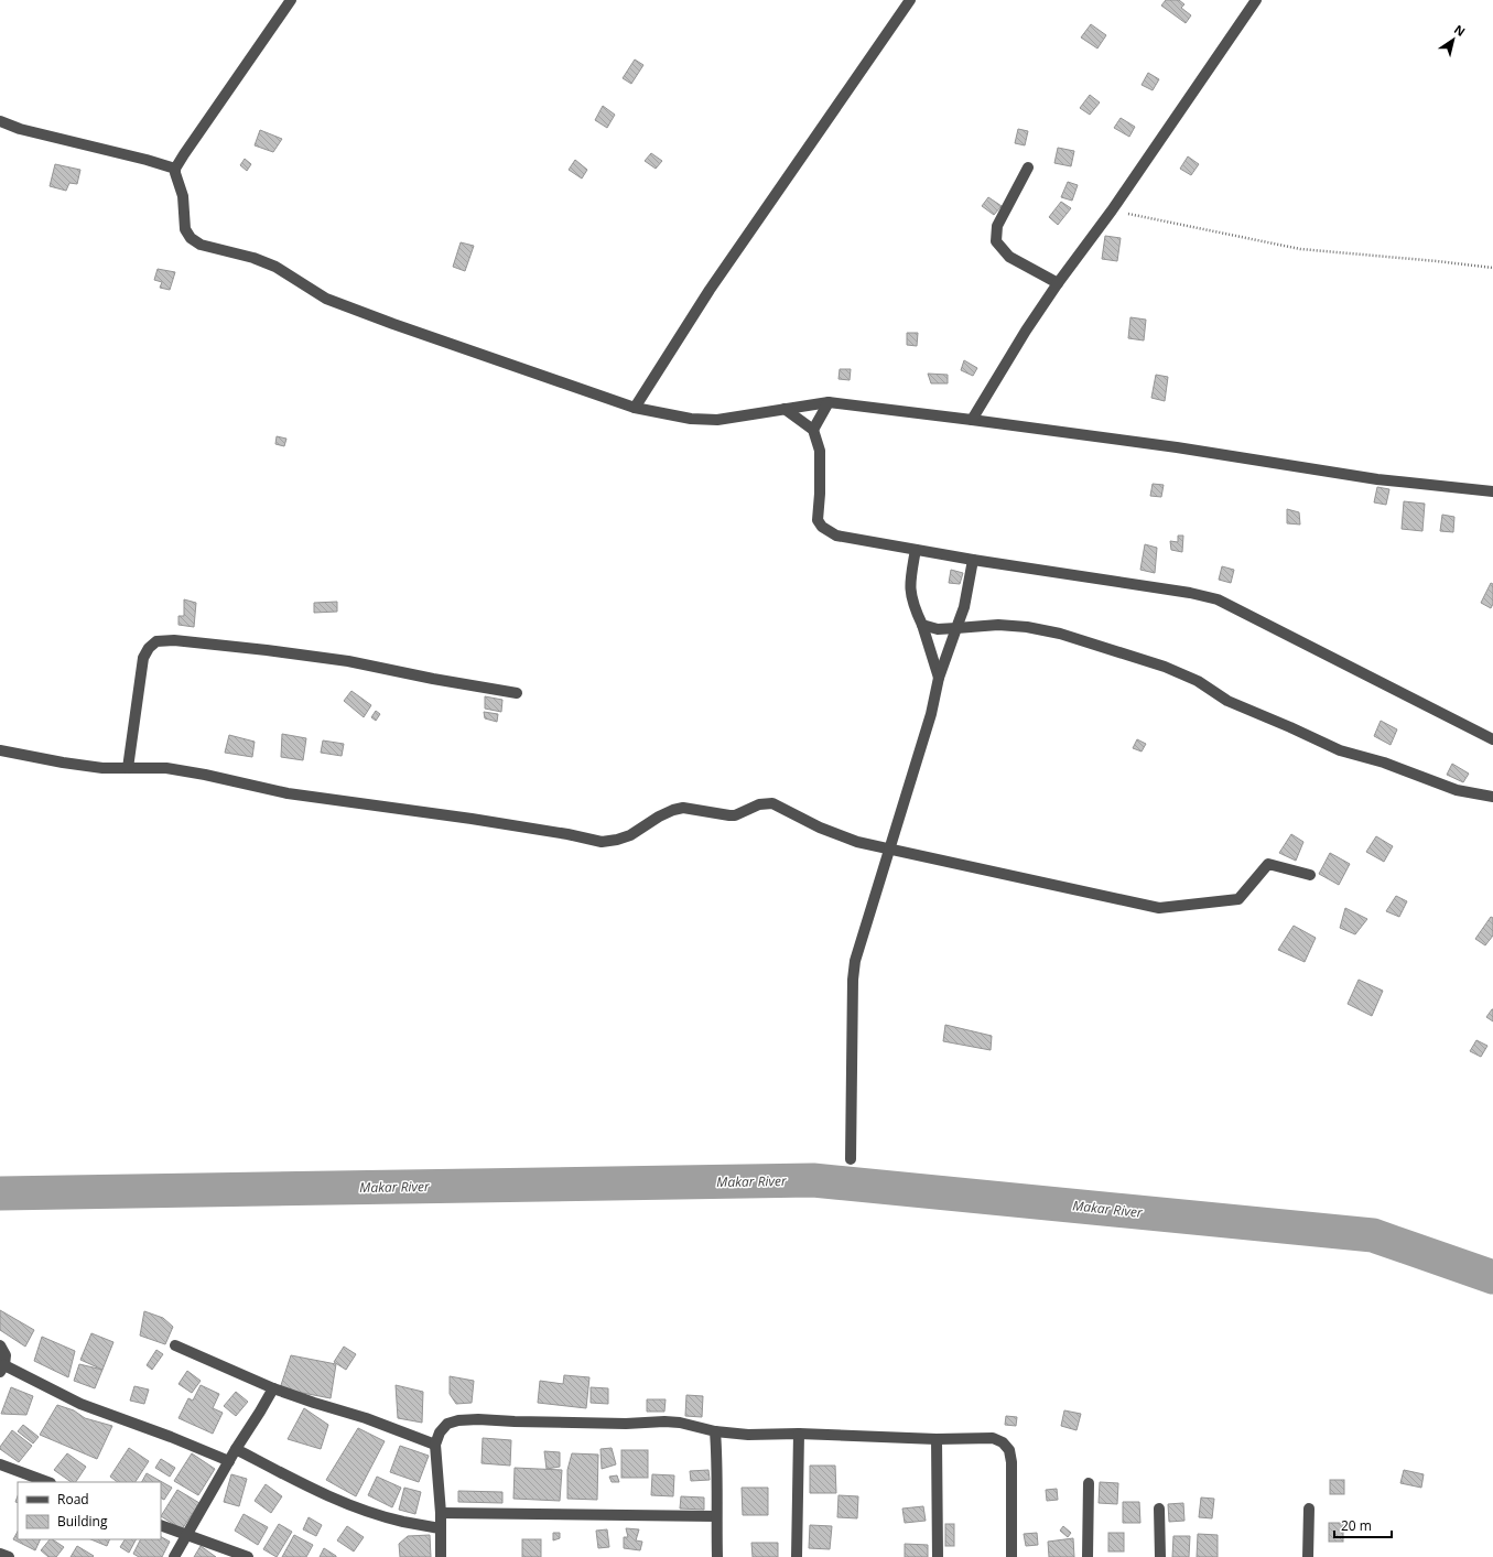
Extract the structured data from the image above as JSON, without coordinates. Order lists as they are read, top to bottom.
{
  "water": ["Makar River"],
  "legend": ["Road", "Building"],
  "scale_bar": "20 m",
  "north": "top right"
}
